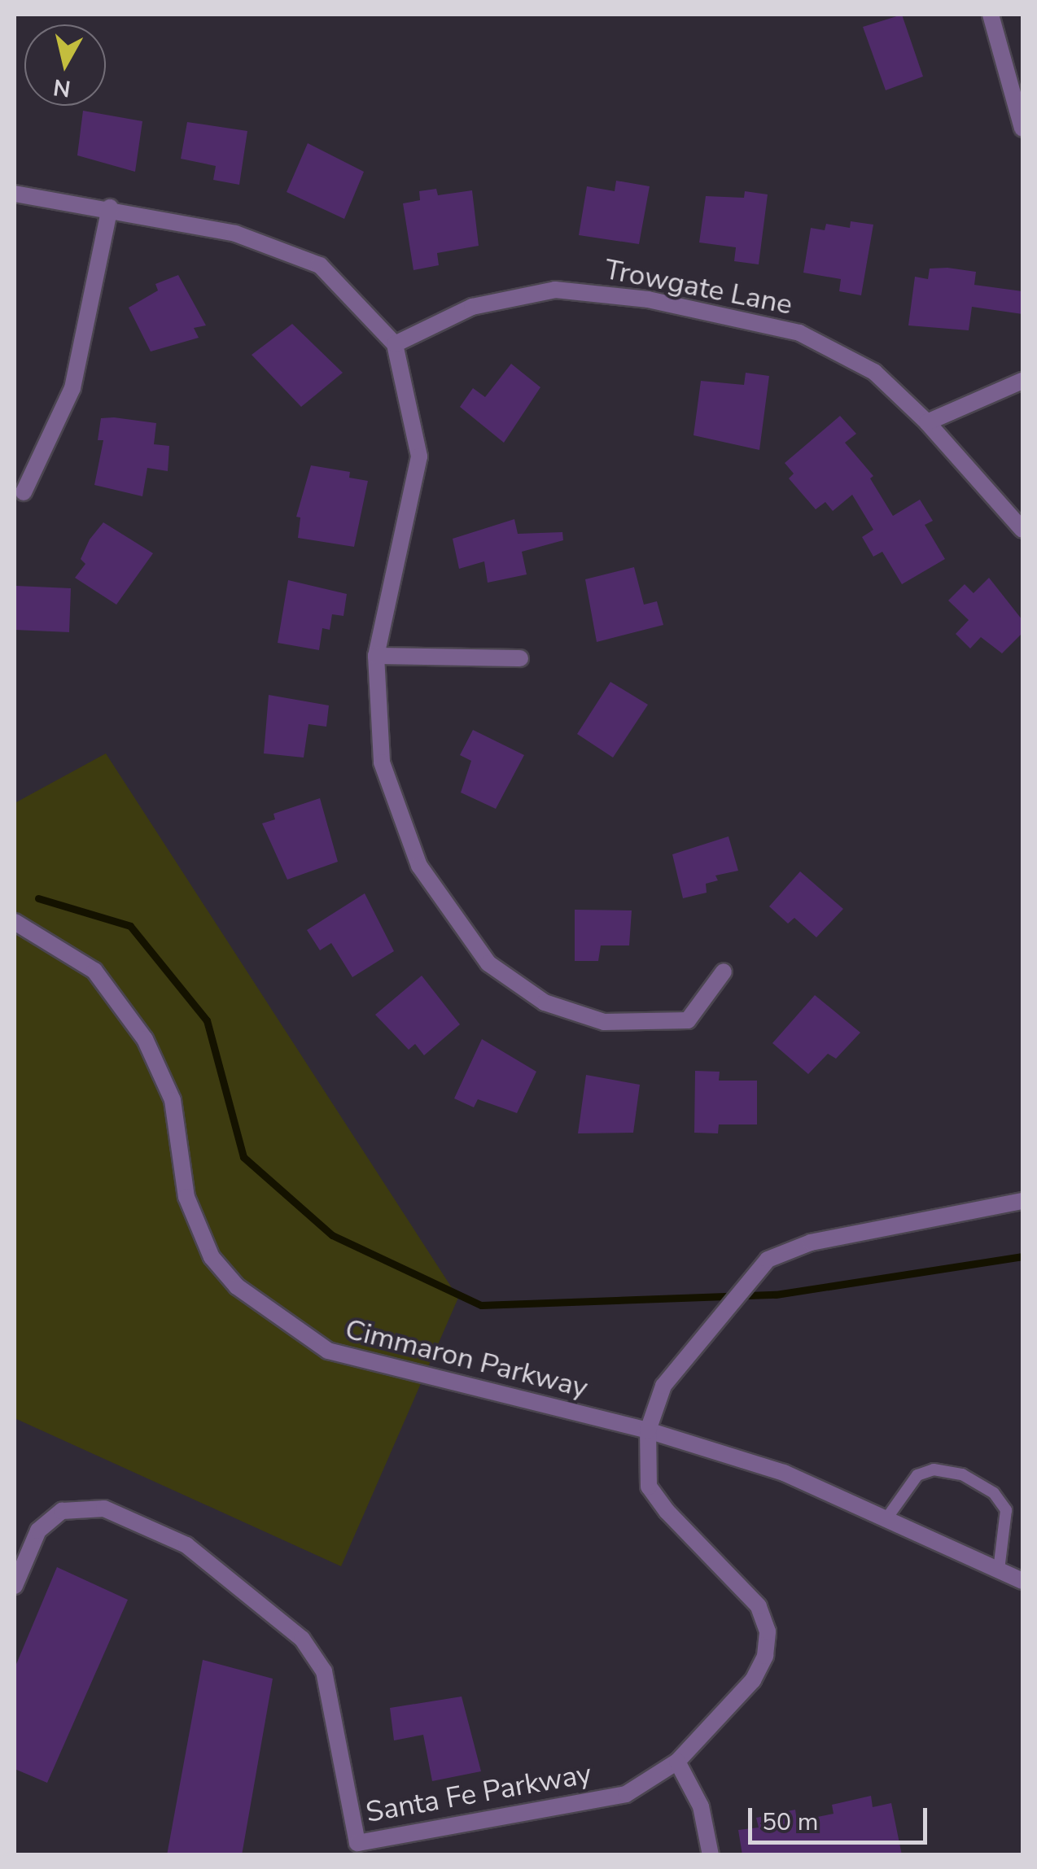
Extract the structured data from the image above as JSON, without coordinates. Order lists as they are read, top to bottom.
{
  "streets": {
    "street": ["Trowgate Lane", "Cimmaron Parkway", "Santa Fe Parkway"]
  },
  "crossings": [
    ["Cimmaron Parkway", "Santa Fe Parkway"]
  ],
  "scale_bar": "50 m",
  "north": "bottom"
}
